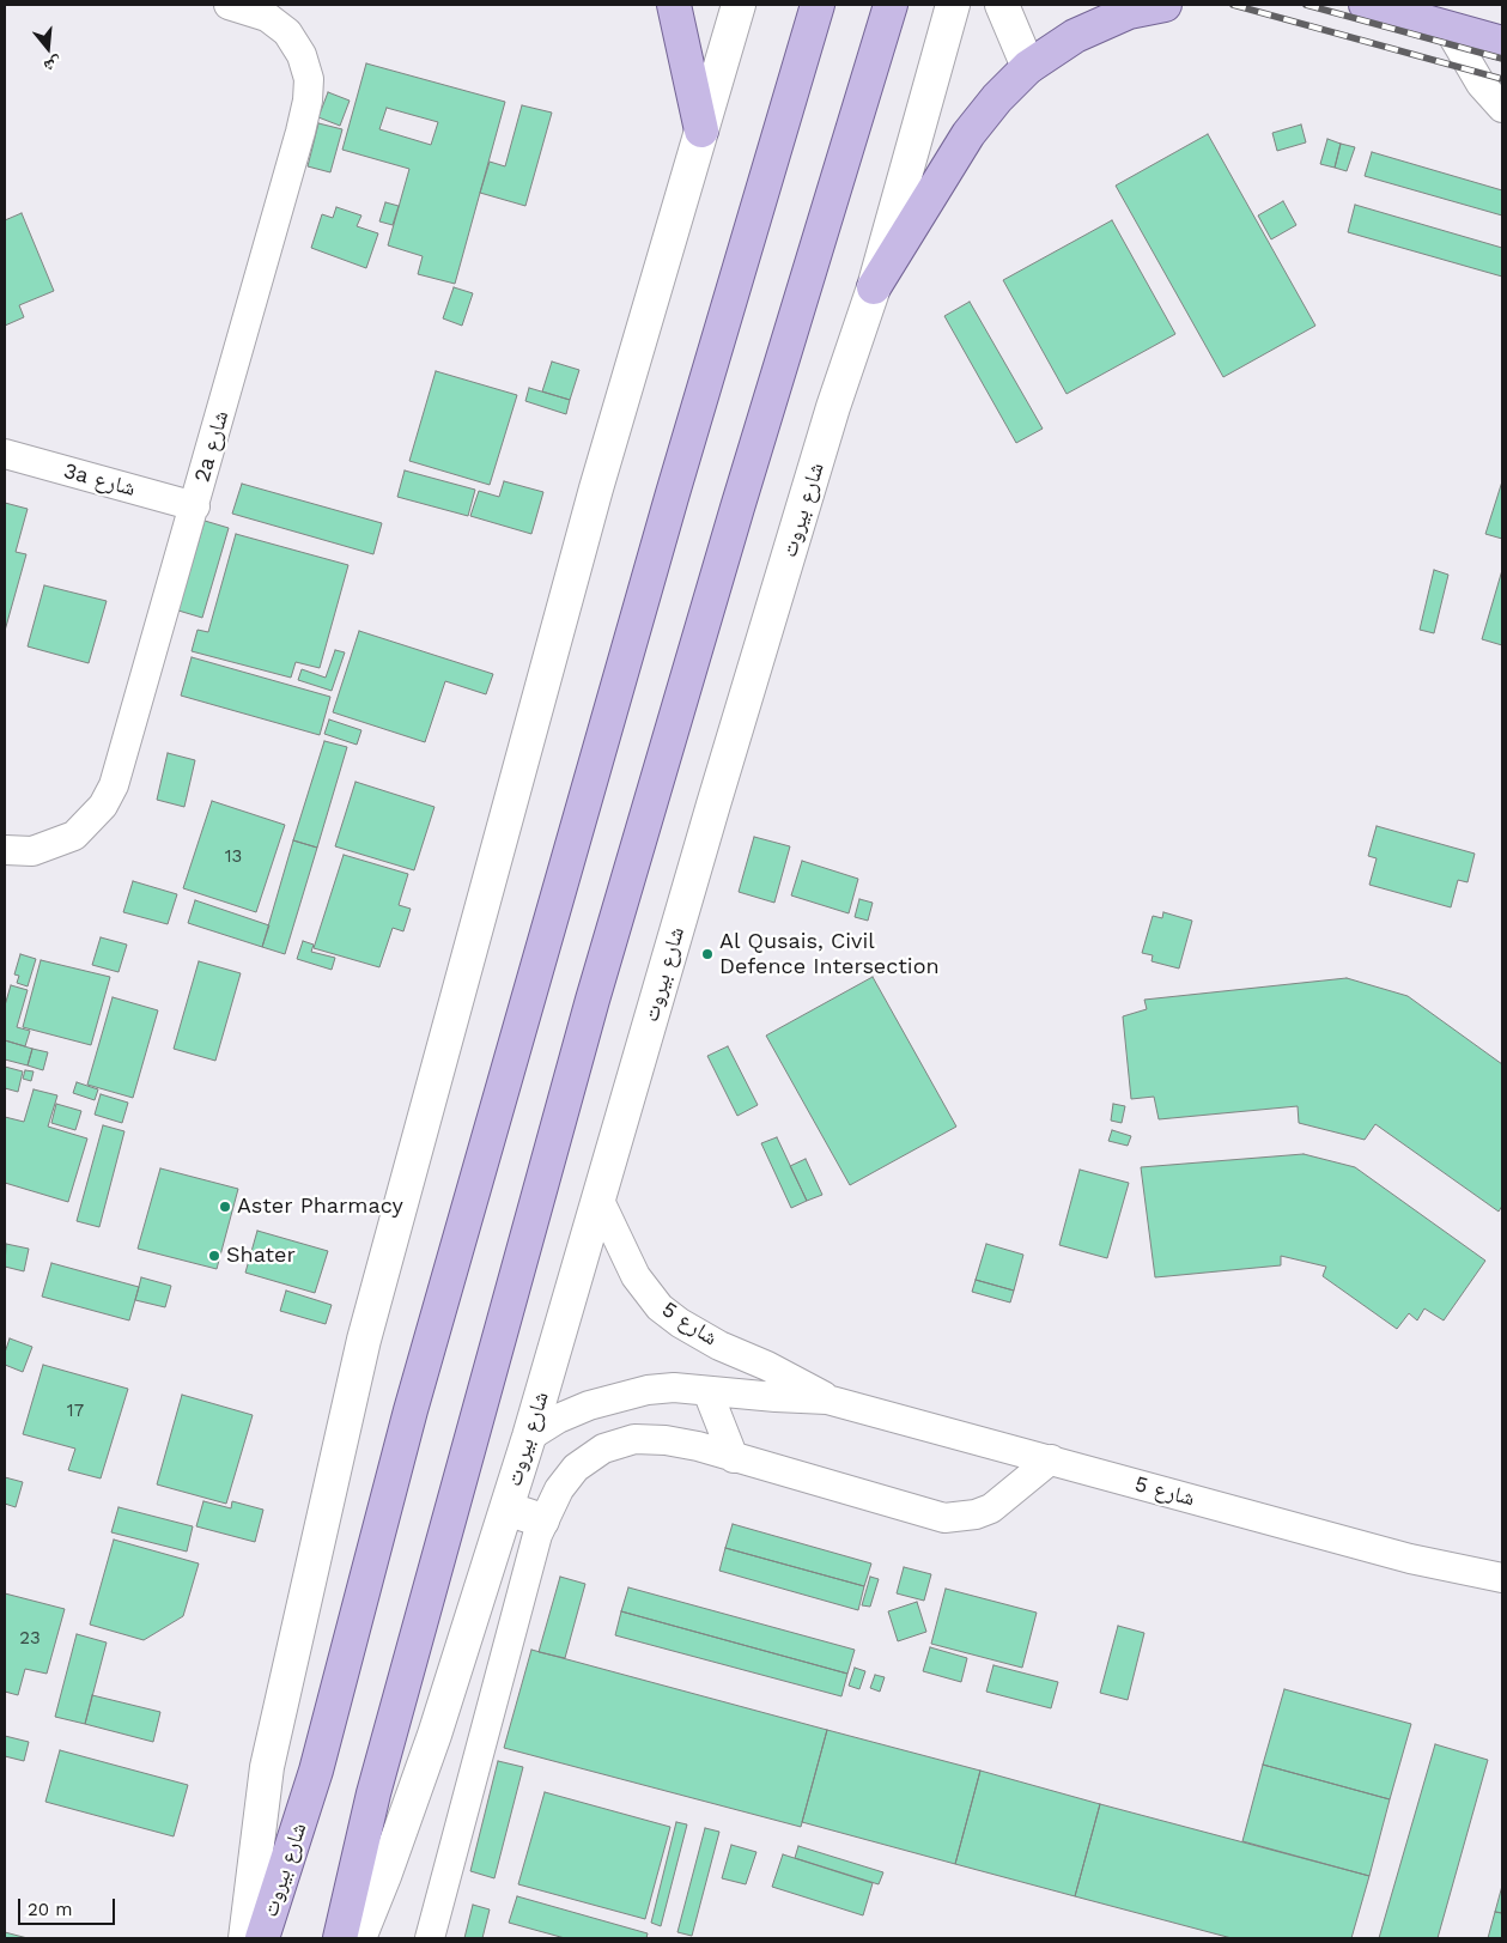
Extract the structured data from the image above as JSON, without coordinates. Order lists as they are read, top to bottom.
{
  "streets": {
    "main road": ["شارع بيروت"],
    "street": ["2a شارع", "3a شارع", "شارع 5"]
  },
  "crossings": [
    ["2a شارع", "3a شارع"],
    ["شارع بيروت", "شارع 5"]
  ],
  "places": ["Al Qusais, Civil Defence Intersection", "Aster Pharmacy", "Shater"],
  "house_numbers": ["13", "17", "23"],
  "scale_bar": "20 m",
  "north": "bottom"
}
